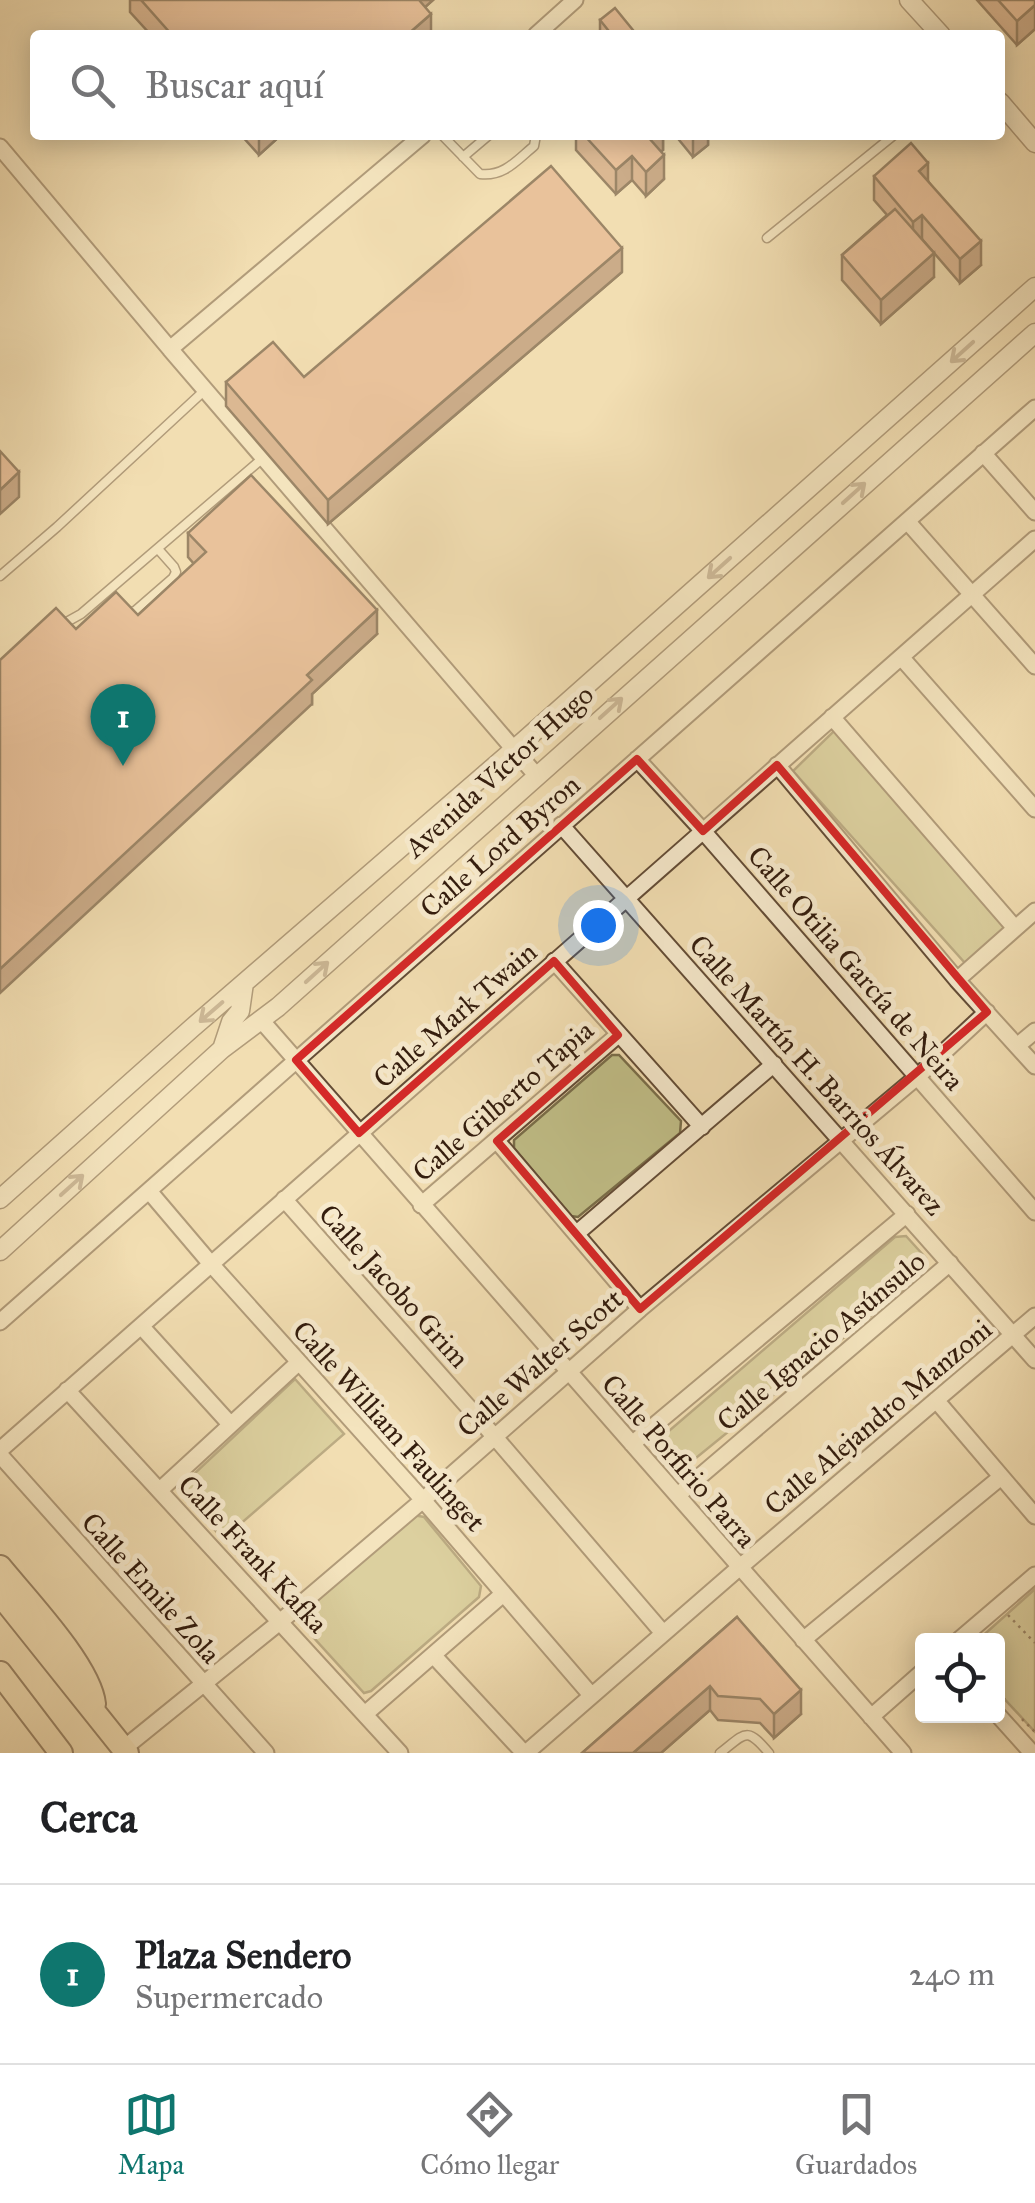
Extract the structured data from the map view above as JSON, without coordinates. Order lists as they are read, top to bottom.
{
  "streets": {
    "street": [
      "Avenida Víctor Hugo",
      "Calle Lord Byron",
      "Calle Otilia García de Neira",
      "Calle Mark Twain",
      "Calle Martín H. Barrios Álvarez",
      "Calle Gilberto Tapia",
      "Calle Jacobo Grim",
      "Calle Ignacio Asúnsulo",
      "Calle Walter Scott",
      "Calle Alejandro Manzoni",
      "Calle William Faulinget",
      "Calle Porfirio Parra",
      "Calle Frank Kafka",
      "Calle Emile Zola"
    ]
  },
  "crossings": [
    ["Avenida Víctor Hugo", "Calle Porfirio Parra"],
    ["Calle Lord Byron", "Calle Otilia García de Neira"],
    ["Calle Lord Byron", "Calle Martín H. Barrios Álvarez"],
    ["Calle Lord Byron", "Calle William Faulinget"],
    ["Calle Lord Byron", "Calle Porfirio Parra"],
    ["Calle Otilia García de Neira", "Calle Mark Twain"],
    ["Calle Otilia García de Neira", "Calle Walter Scott"],
    ["Calle Mark Twain", "Calle Martín H. Barrios Álvarez"],
    ["Calle Mark Twain", "Calle Jacobo Grim"],
    ["Calle Mark Twain", "Calle William Faulinget"],
    ["Calle Mark Twain", "Calle Porfirio Parra"],
    ["Calle Mark Twain", "Calle Frank Kafka"],
    ["Calle Mark Twain", "Calle Emile Zola"],
    ["Calle Martín H. Barrios Álvarez", "Calle Ignacio Asúnsulo"],
    ["Calle Martín H. Barrios Álvarez", "Calle Walter Scott"],
    ["Calle Martín H. Barrios Álvarez", "Calle Alejandro Manzoni"],
    ["Calle Gilberto Tapia", "Calle Porfirio Parra"],
    ["Calle Jacobo Grim", "Calle Walter Scott"],
    ["Calle Jacobo Grim", "Calle Alejandro Manzoni"],
    ["Calle Ignacio Asúnsulo", "Calle Porfirio Parra"],
    ["Calle Walter Scott", "Calle William Faulinget"],
    ["Calle Walter Scott", "Calle Porfirio Parra"],
    ["Calle Walter Scott", "Calle Frank Kafka"],
    ["Calle Walter Scott", "Calle Emile Zola"],
    ["Calle Alejandro Manzoni", "Calle William Faulinget"],
    ["Calle Alejandro Manzoni", "Calle Porfirio Parra"]
  ],
  "page": {
    "search": "Buscar aquí",
    "pins": "1",
    "heading": "Cerca",
    "list": [
      {
        "mark": "1",
        "name": "Plaza Sendero",
        "note": "Supermercado",
        "value": "240 m"
      }
    ],
    "nav": ["Mapa", "Cómo llegar", "Guardados"]
  }
}
